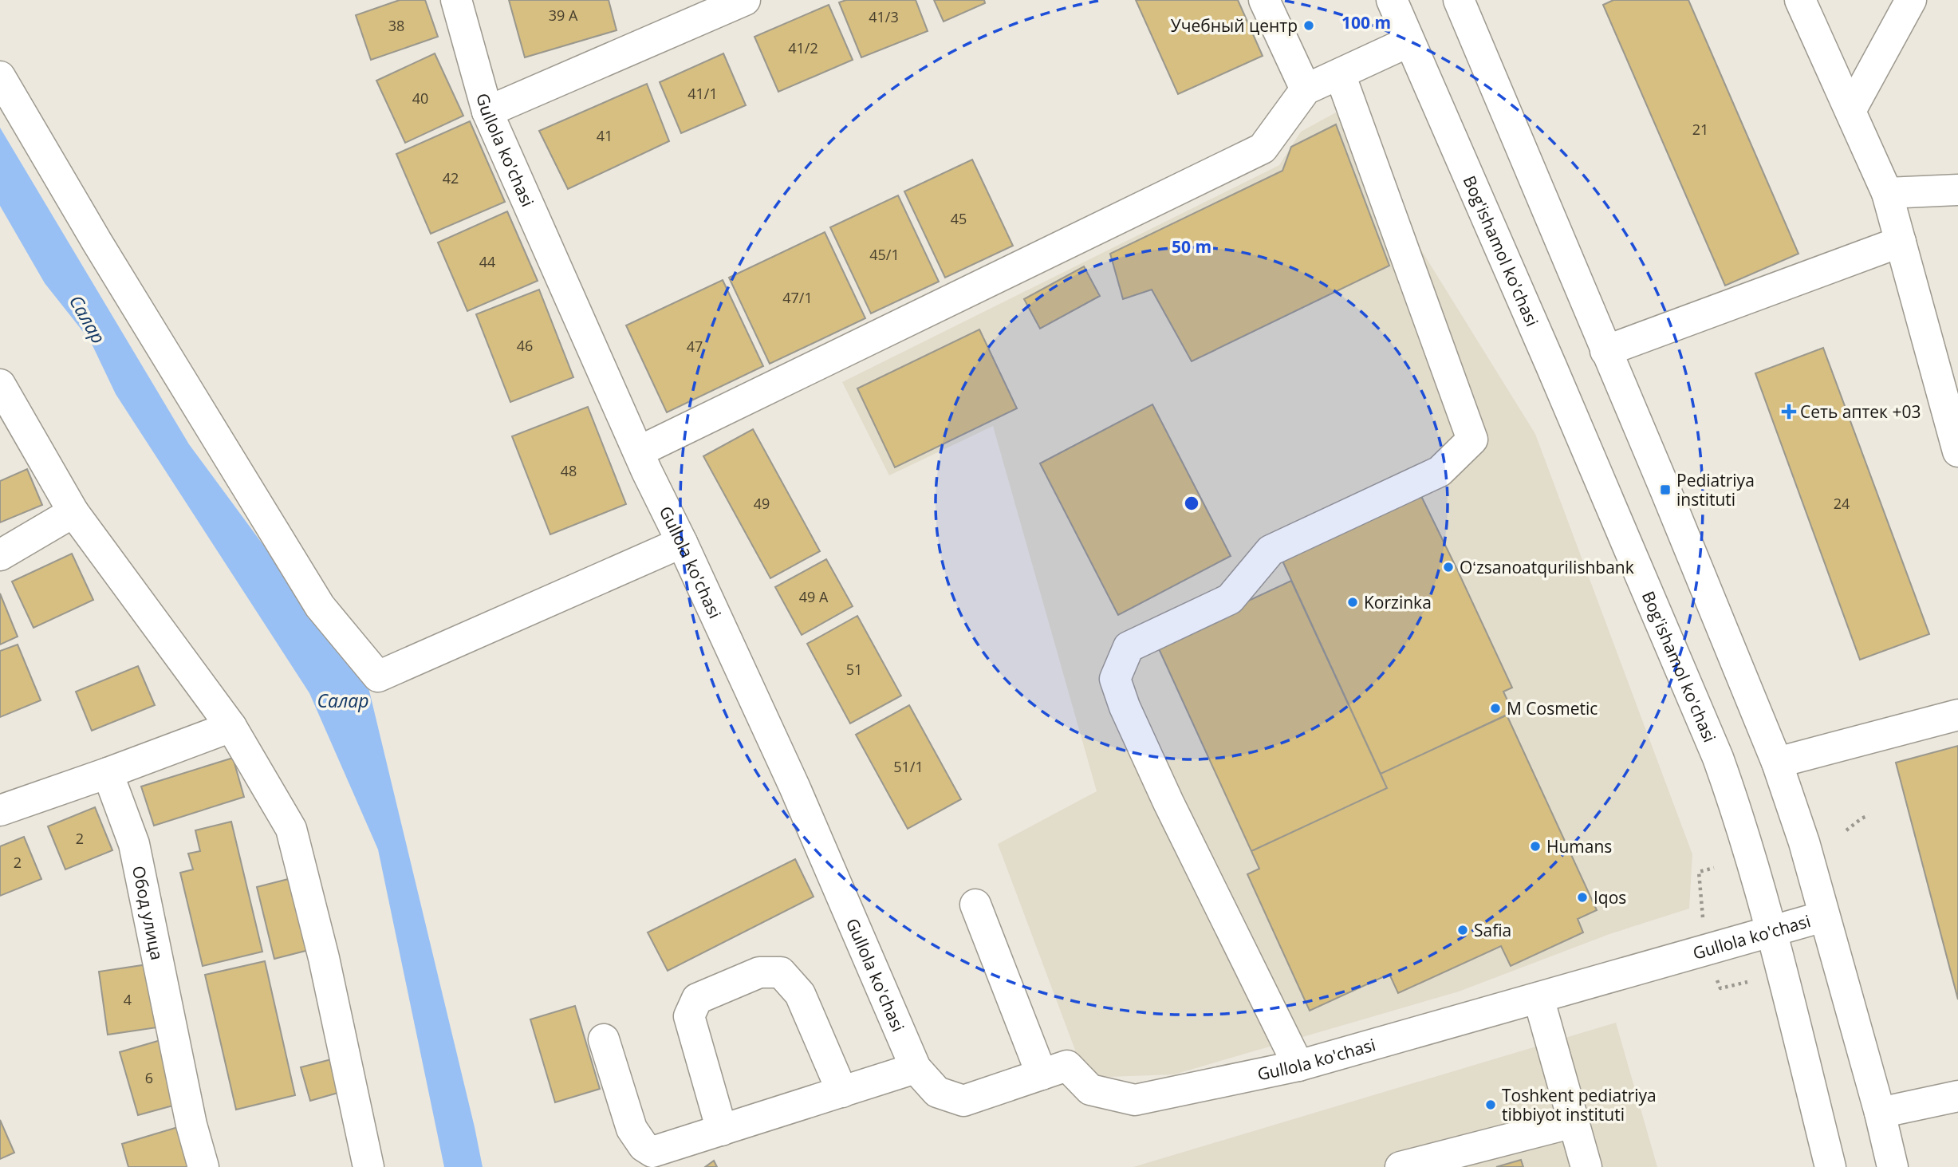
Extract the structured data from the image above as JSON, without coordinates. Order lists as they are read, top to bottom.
{
  "streets": {
    "street": ["Gullola ko'chasi", "Bog'ishamol ko'chasi", "Обод улица"]
  },
  "crossings": [
    ["Gullola ko'chasi", "Bog'ishamol ko'chasi"]
  ],
  "water": ["Салар"],
  "places": {
    "other": [
      "Учебный центр",
      "Oʻzsanoatqurilishbank",
      "Korzinka",
      "M Cosmetic",
      "Humans",
      "Iqos",
      "Safia",
      "Toshkent pediatriya tibbiyot instituti"
    ],
    "health": ["Сеть аптек +03"],
    "transit": ["Pediatriya instituti"]
  },
  "house_numbers": [
    "39 A",
    "41/3",
    "38",
    "41/2",
    "41/1",
    "40",
    "21",
    "41",
    "42",
    "45",
    "45/1",
    "44",
    "47/1",
    "46",
    "47",
    "48",
    "49",
    "24",
    "49 A",
    "51",
    "51/1",
    "2",
    "2",
    "4",
    "6"
  ],
  "rings": ["100 m", "50 m"]
}
